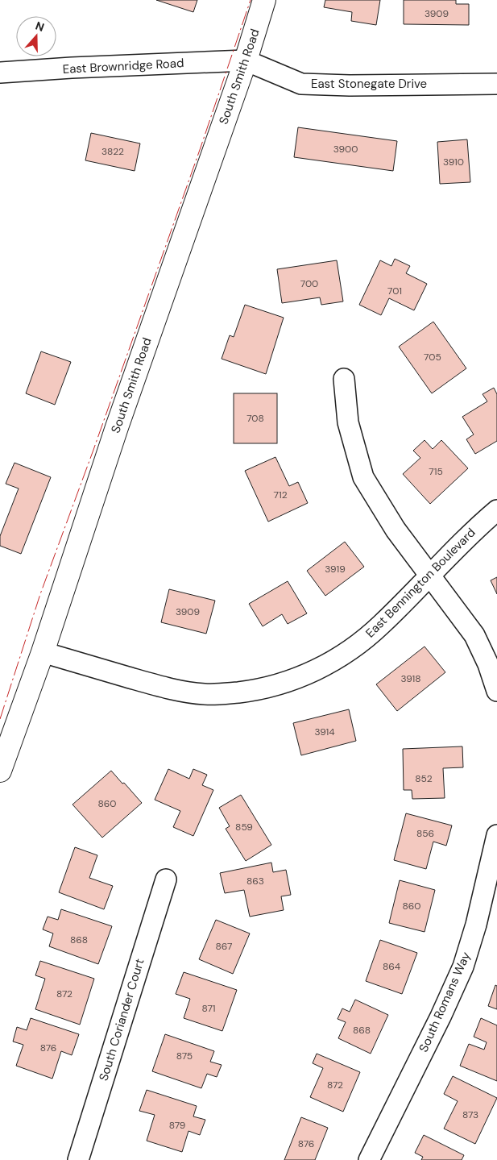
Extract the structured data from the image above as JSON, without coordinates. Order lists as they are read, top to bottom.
{
  "streets": {
    "main road": ["South Smith Road"],
    "street": [
      "East Brownridge Road",
      "East Stonegate Drive",
      "East Bennington Boulevard",
      "South Romans Way",
      "South Coriander Court"
    ]
  },
  "crossings": [
    ["East Brownridge Road", "South Smith Road"],
    ["East Brownridge Road", "East Stonegate Drive"],
    ["South Smith Road", "East Stonegate Drive"],
    ["South Smith Road", "East Bennington Boulevard"]
  ],
  "house_numbers": [
    "3909",
    "3900",
    "3822",
    "3910",
    "700",
    "701",
    "705",
    "708",
    "715",
    "712",
    "3919",
    "3909",
    "3918",
    "3914",
    "852",
    "860",
    "859",
    "856",
    "863",
    "860",
    "868",
    "867",
    "864",
    "872",
    "871",
    "868",
    "876",
    "875",
    "872",
    "873",
    "879",
    "876"
  ],
  "north": "top"
}
